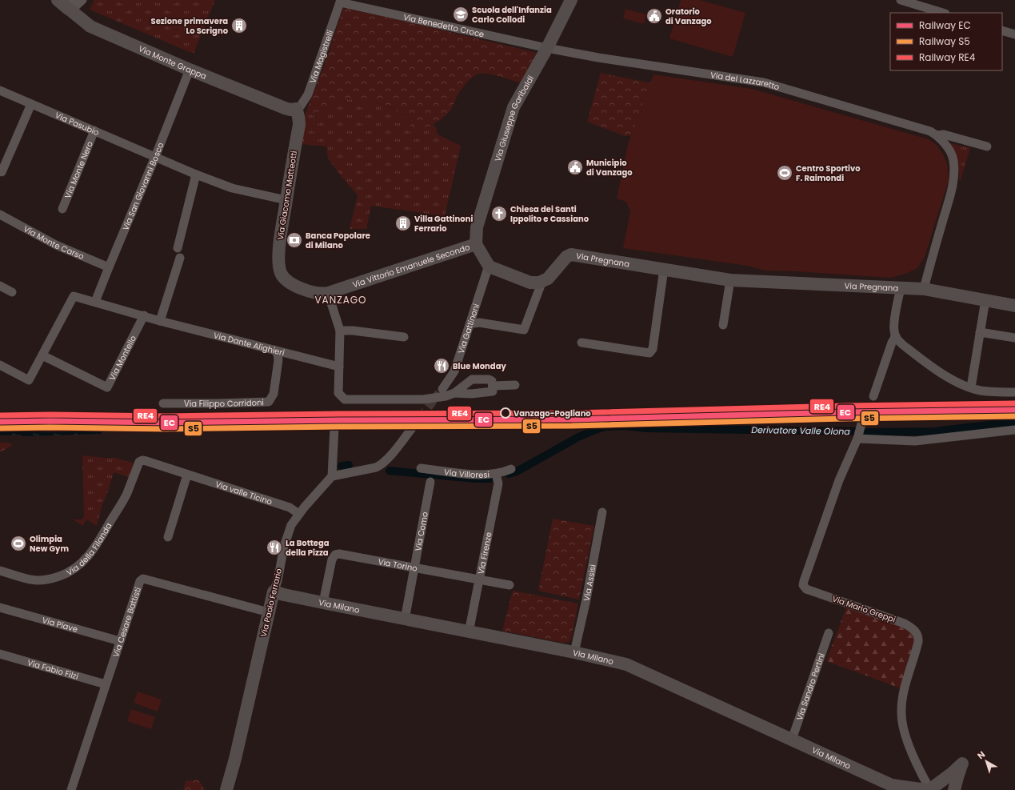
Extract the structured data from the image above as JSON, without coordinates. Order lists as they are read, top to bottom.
{
  "streets": {
    "street": [
      "Via Benedetto Croce",
      "Via Magistrelli",
      "Via Monte Grappa",
      "Via del Lazzaretto",
      "Via Giuseppe Garibaldi",
      "Via Pasubio",
      "Via Monte Nero",
      "Via San Giovanni Bosco",
      "Via Giacomo Matteotti",
      "Via Monte Carso",
      "Via Pregnana",
      "Via Vittorio Emanuele Secondo",
      "Via Gattinoni",
      "Via Dante Alighieri",
      "Via Montello",
      "Via Filippo Corridoni",
      "Via Villoresi",
      "Via valle Ticino",
      "Via Como",
      "Via della Filanda",
      "Via Firenze",
      "Via Torino",
      "Via Assisi",
      "Via Paolo Ferrario",
      "Via Milano",
      "Via Mario Greppi",
      "Via Cesare Battisti",
      "Via Piave",
      "Via Fabio Filzi",
      "Via Sandro Pertini"
    ]
  },
  "crossings": [
    ["Via Benedetto Croce", "Via Magistrelli"],
    ["Via Benedetto Croce", "Via del Lazzaretto"],
    ["Via Benedetto Croce", "Via Giuseppe Garibaldi"],
    ["Via Magistrelli", "Via Monte Grappa"],
    ["Via Magistrelli", "Via Giacomo Matteotti"],
    ["Via Monte Grappa", "Via San Giovanni Bosco"],
    ["Via Monte Grappa", "Via Giacomo Matteotti"],
    ["Via del Lazzaretto", "Via Giuseppe Garibaldi"],
    ["Via del Lazzaretto", "Via Pregnana"],
    ["Via Giuseppe Garibaldi", "Via Vittorio Emanuele Secondo"],
    ["Via Pasubio", "Via Monte Nero"],
    ["Via Pasubio", "Via San Giovanni Bosco"],
    ["Via Pasubio", "Via Giacomo Matteotti"],
    ["Via San Giovanni Bosco", "Via Monte Carso"],
    ["Via San Giovanni Bosco", "Via Dante Alighieri"],
    ["Via Giacomo Matteotti", "Via Vittorio Emanuele Secondo"],
    ["Via Vittorio Emanuele Secondo", "Via Gattinoni"],
    ["Via Dante Alighieri", "Via Montello"],
    ["Via Dante Alighieri", "Via Filippo Corridoni"],
    ["Via Villoresi", "Via Firenze"],
    ["Via valle Ticino", "Via della Filanda"],
    ["Via valle Ticino", "Via Paolo Ferrario"],
    ["Via Como", "Via Torino"],
    ["Via Como", "Via Milano"],
    ["Via Firenze", "Via Torino"],
    ["Via Firenze", "Via Milano"],
    ["Via Torino", "Via Milano"],
    ["Via Assisi", "Via Milano"],
    ["Via Paolo Ferrario", "Via Milano"],
    ["Via Paolo Ferrario", "Via Cesare Battisti"],
    ["Via Milano", "Via Mario Greppi"],
    ["Via Milano", "Via Sandro Pertini"],
    ["Via Cesare Battisti", "Via Piave"],
    ["Via Cesare Battisti", "Via Fabio Filzi"]
  ],
  "districts": ["VANZAGO"],
  "water": ["Derivatore Valle Olona"],
  "places": {
    "school or university": ["Scuola dell'Infanzia Carlo Collodi"],
    "public building": ["Oratorio di Vanzago", "Municipio di Vanzago"],
    "building": ["Sezione primavera Lo Scrigno", "Villa Gattinoni Ferrario"],
    "sports": ["Centro Sportivo F. Raimondi", "Olimpia New Gym"],
    "church": ["Chiesa dei Santi Ippolito e Cassiano"],
    "bank": ["Banca Popolare di Milano"],
    "restaurant": ["Blue Monday", "La Bottega della Pizza"],
    "other": ["Vanzago-Pogliano"]
  },
  "lines": ["rail line RE4", "rail line EC", "rail line S5"],
  "legend": ["Railway EC", "Railway S5", "Railway RE4"],
  "north": "top left"
}
